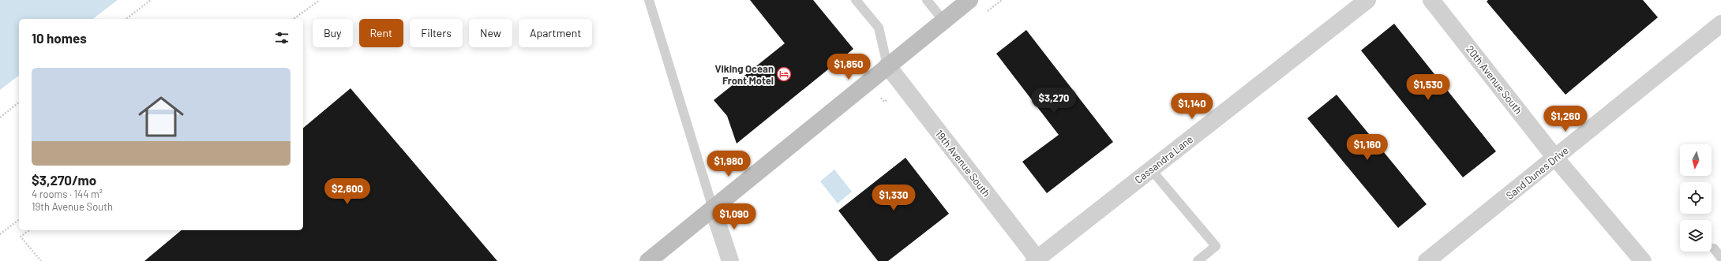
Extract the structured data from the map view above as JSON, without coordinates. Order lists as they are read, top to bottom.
{
  "streets": {
    "street": [
      "20th Avenue South",
      "Cassandra Lane",
      "19th Avenue South",
      "Sand Dunes Drive"
    ]
  },
  "crossings": [
    ["20th Avenue South", "Sand Dunes Drive"],
    ["Cassandra Lane", "19th Avenue South"]
  ],
  "places": {
    "hotel": ["Viking Ocean Front Motel"]
  },
  "north": "bottom",
  "page": {
    "chip": [
      "Buy",
      "Rent",
      "Filters",
      "New",
      "Apartment"
    ],
    "heading": "10 homes",
    "price": [
      "$1,850",
      "$1,530",
      "$3,270",
      "$1,140",
      "$1,260",
      "$1,160",
      "$1,980",
      "$2,600",
      "$1,330",
      "$1,090"
    ],
    "list": [
      {
        "name": "$3,270/mo",
        "note": "4 rooms · 144 m² · 19th Avenue South"
      }
    ]
  }
}
